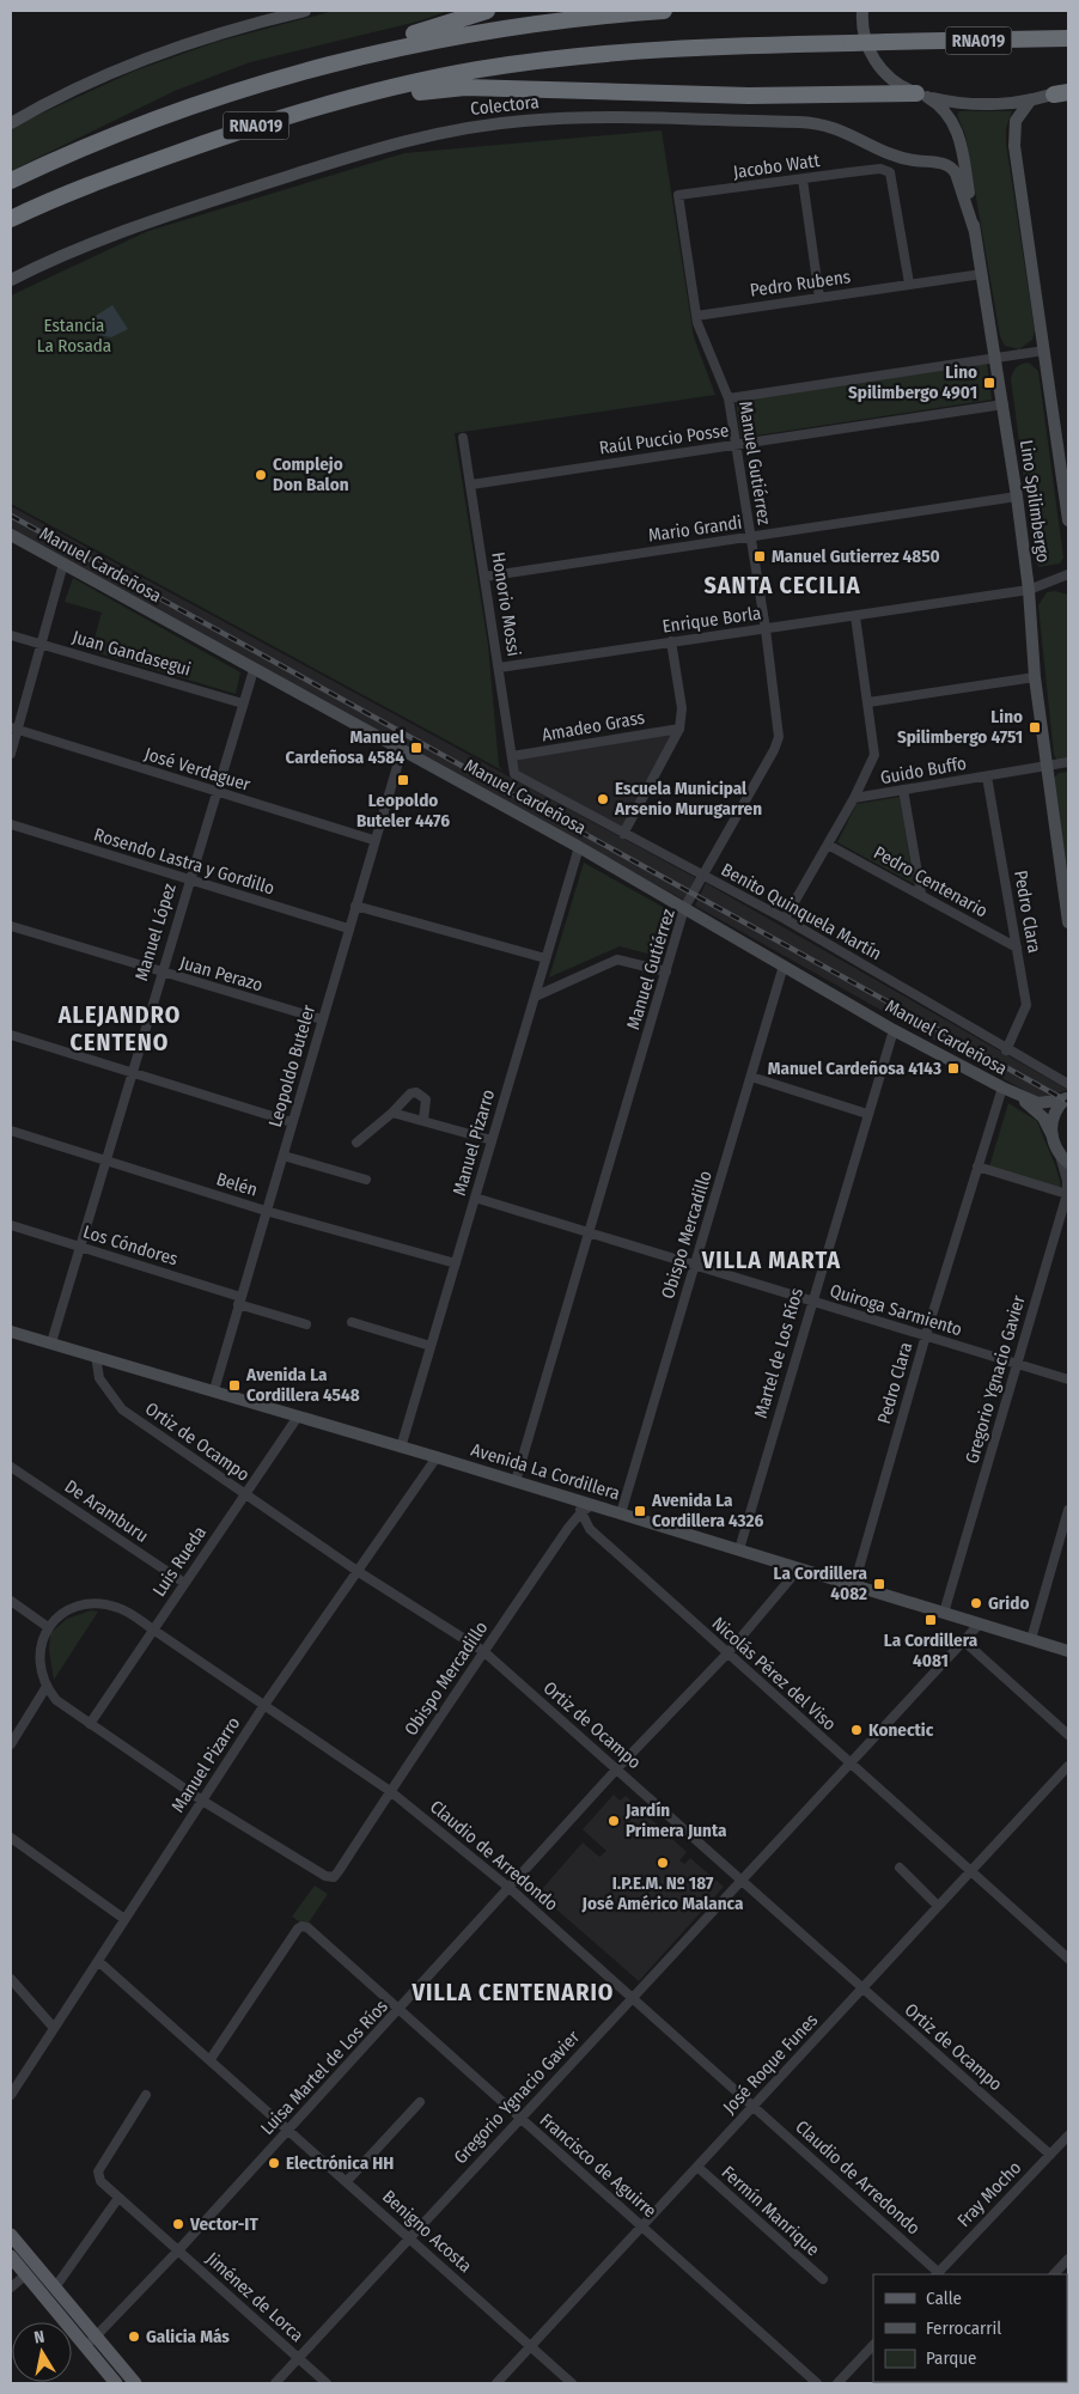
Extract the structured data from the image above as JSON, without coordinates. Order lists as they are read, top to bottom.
{
  "streets": {
    "highway": ["RNA019"],
    "main road": [
      "Colectora",
      "Lino Spilimbergo",
      "Manuel Cardeñosa",
      "Avenida La Cordillera"
    ],
    "street": [
      "Jacobo Watt",
      "Pedro Rubens",
      "Raúl Puccio Posse",
      "Manuel Gutiérrez",
      "Mario Grandi",
      "Honorio Mossi",
      "Enrique Borla",
      "Juan Gandasegui",
      "Amadeo Grass",
      "José Verdaguer",
      "Guido Buffo",
      "Rosendo Lastra y Gordillo",
      "Pedro Centenario",
      "Benito Quinquela Martín",
      "Pedro Clara",
      "Manuel López",
      "Juan Perazo",
      "Leopoldo Buteler",
      "Manuel Pizarro",
      "Belén",
      "Obispo Mercadillo",
      "Los Cóndores",
      "Quiroga Sarmiento",
      "Martel de Los Ríos",
      "Gregorio Ygnacio Gavier",
      "Ortiz de Ocampo",
      "De Aramburu",
      "Luis Rueda",
      "Nicolás Pérez del Viso",
      "Claudio de Arredondo",
      "José Roque Funes",
      "Luisa Martel de Los Ríos",
      "Francisco de Aguirre",
      "Fray Mocho",
      "Fermín Manrique",
      "Benigno Acosta",
      "Jiménez de Lorca"
    ]
  },
  "crossings": [
    ["Colectora", "Lino Spilimbergo"],
    ["Jacobo Watt", "Pedro Rubens"],
    ["Jacobo Watt", "Manuel Gutiérrez"],
    ["Pedro Rubens", "Manuel Gutiérrez"],
    ["Pedro Rubens", "Lino Spilimbergo"],
    ["Raúl Puccio Posse", "Manuel Gutiérrez"],
    ["Raúl Puccio Posse", "Lino Spilimbergo"],
    ["Raúl Puccio Posse", "Honorio Mossi"],
    ["Manuel Gutiérrez", "Mario Grandi"],
    ["Manuel Gutiérrez", "Manuel Cardeñosa"],
    ["Manuel Gutiérrez", "Enrique Borla"],
    ["Manuel Gutiérrez", "Benito Quinquela Martín"],
    ["Manuel Gutiérrez", "Quiroga Sarmiento"],
    ["Manuel Gutiérrez", "Avenida La Cordillera"],
    ["Lino Spilimbergo", "Mario Grandi"],
    ["Lino Spilimbergo", "Enrique Borla"],
    ["Lino Spilimbergo", "Guido Buffo"],
    ["Mario Grandi", "Honorio Mossi"],
    ["Manuel Cardeñosa", "Pedro Clara"],
    ["Manuel Cardeñosa", "Manuel López"],
    ["Manuel Cardeñosa", "Leopoldo Buteler"],
    ["Manuel Cardeñosa", "Manuel Pizarro"],
    ["Manuel Cardeñosa", "Obispo Mercadillo"],
    ["Manuel Cardeñosa", "Martel de Los Ríos"],
    ["Honorio Mossi", "Enrique Borla"],
    ["Honorio Mossi", "Amadeo Grass"],
    ["Honorio Mossi", "Benito Quinquela Martín"],
    ["Juan Gandasegui", "Manuel López"],
    ["José Verdaguer", "Manuel López"],
    ["José Verdaguer", "Leopoldo Buteler"],
    ["Guido Buffo", "Pedro Clara"],
    ["Rosendo Lastra y Gordillo", "Manuel López"],
    ["Rosendo Lastra y Gordillo", "Leopoldo Buteler"],
    ["Pedro Centenario", "Pedro Clara"],
    ["Benito Quinquela Martín", "Pedro Clara"],
    ["Pedro Clara", "Quiroga Sarmiento"],
    ["Pedro Clara", "Avenida La Cordillera"],
    ["Manuel López", "Juan Perazo"],
    ["Manuel López", "Belén"],
    ["Manuel López", "Los Cóndores"],
    ["Manuel López", "Avenida La Cordillera"],
    ["Juan Perazo", "Leopoldo Buteler"],
    ["Leopoldo Buteler", "Belén"],
    ["Leopoldo Buteler", "Los Cóndores"],
    ["Leopoldo Buteler", "Avenida La Cordillera"],
    ["Manuel Pizarro", "Belén"],
    ["Manuel Pizarro", "Obispo Mercadillo"],
    ["Manuel Pizarro", "Quiroga Sarmiento"],
    ["Manuel Pizarro", "Ortiz de Ocampo"],
    ["Manuel Pizarro", "Avenida La Cordillera"],
    ["Manuel Pizarro", "Claudio de Arredondo"],
    ["Manuel Pizarro", "Benigno Acosta"],
    ["Obispo Mercadillo", "Quiroga Sarmiento"],
    ["Obispo Mercadillo", "Ortiz de Ocampo"],
    ["Obispo Mercadillo", "Avenida La Cordillera"],
    ["Obispo Mercadillo", "Nicolás Pérez del Viso"],
    ["Obispo Mercadillo", "Claudio de Arredondo"],
    ["Quiroga Sarmiento", "Martel de Los Ríos"],
    ["Quiroga Sarmiento", "Gregorio Ygnacio Gavier"],
    ["Martel de Los Ríos", "Avenida La Cordillera"],
    ["Gregorio Ygnacio Gavier", "Ortiz de Ocampo"],
    ["Gregorio Ygnacio Gavier", "Avenida La Cordillera"],
    ["Gregorio Ygnacio Gavier", "Nicolás Pérez del Viso"],
    ["Gregorio Ygnacio Gavier", "Claudio de Arredondo"],
    ["Gregorio Ygnacio Gavier", "Francisco de Aguirre"],
    ["Gregorio Ygnacio Gavier", "Benigno Acosta"],
    ["Gregorio Ygnacio Gavier", "Jiménez de Lorca"],
    ["Ortiz de Ocampo", "Avenida La Cordillera"],
    ["Ortiz de Ocampo", "Luis Rueda"],
    ["Ortiz de Ocampo", "José Roque Funes"],
    ["Ortiz de Ocampo", "Luisa Martel de Los Ríos"],
    ["Ortiz de Ocampo", "Fray Mocho"],
    ["Avenida La Cordillera", "Luis Rueda"],
    ["Avenida La Cordillera", "Nicolás Pérez del Viso"],
    ["Avenida La Cordillera", "Luisa Martel de Los Ríos"],
    ["De Aramburu", "Luis Rueda"],
    ["Luis Rueda", "Claudio de Arredondo"],
    ["Nicolás Pérez del Viso", "José Roque Funes"],
    ["Nicolás Pérez del Viso", "Luisa Martel de Los Ríos"],
    ["Claudio de Arredondo", "José Roque Funes"],
    ["Claudio de Arredondo", "Luisa Martel de Los Ríos"],
    ["Claudio de Arredondo", "Fray Mocho"],
    ["José Roque Funes", "Francisco de Aguirre"],
    ["José Roque Funes", "Fermín Manrique"],
    ["José Roque Funes", "Benigno Acosta"],
    ["Luisa Martel de Los Ríos", "Francisco de Aguirre"],
    ["Luisa Martel de Los Ríos", "Benigno Acosta"],
    ["Luisa Martel de Los Ríos", "Jiménez de Lorca"],
    ["Francisco de Aguirre", "Benigno Acosta"]
  ],
  "districts": [
    "SANTA CECILIA",
    "ALEJANDRO CENTENO",
    "VILLA MARTA",
    "VILLA CENTENARIO"
  ],
  "parks": ["Estancia La Rosada"],
  "places": {
    "transit": [
      "Lino Spilimbergo 4901",
      "Manuel Gutierrez 4850",
      "Lino Spilimbergo 4751",
      "Manuel Cardeñosa 4584",
      "Leopoldo Buteler 4476",
      "Manuel Cardeñosa 4143",
      "Avenida La Cordillera 4548",
      "Avenida La Cordillera 4326",
      "La Cordillera 4082",
      "La Cordillera 4081"
    ],
    "other": [
      "Complejo Don Balon",
      "Escuela Municipal Arsenio Murugarren",
      "Grido",
      "Konectic",
      "Jardín Primera Junta",
      "I.P.E.M. Nº 187 José Américo Malanca",
      "Electrónica HH",
      "Vector-IT",
      "Galicia Más"
    ]
  },
  "legend": ["Calle", "Ferrocarril", "Parque"],
  "north": "top"
}
